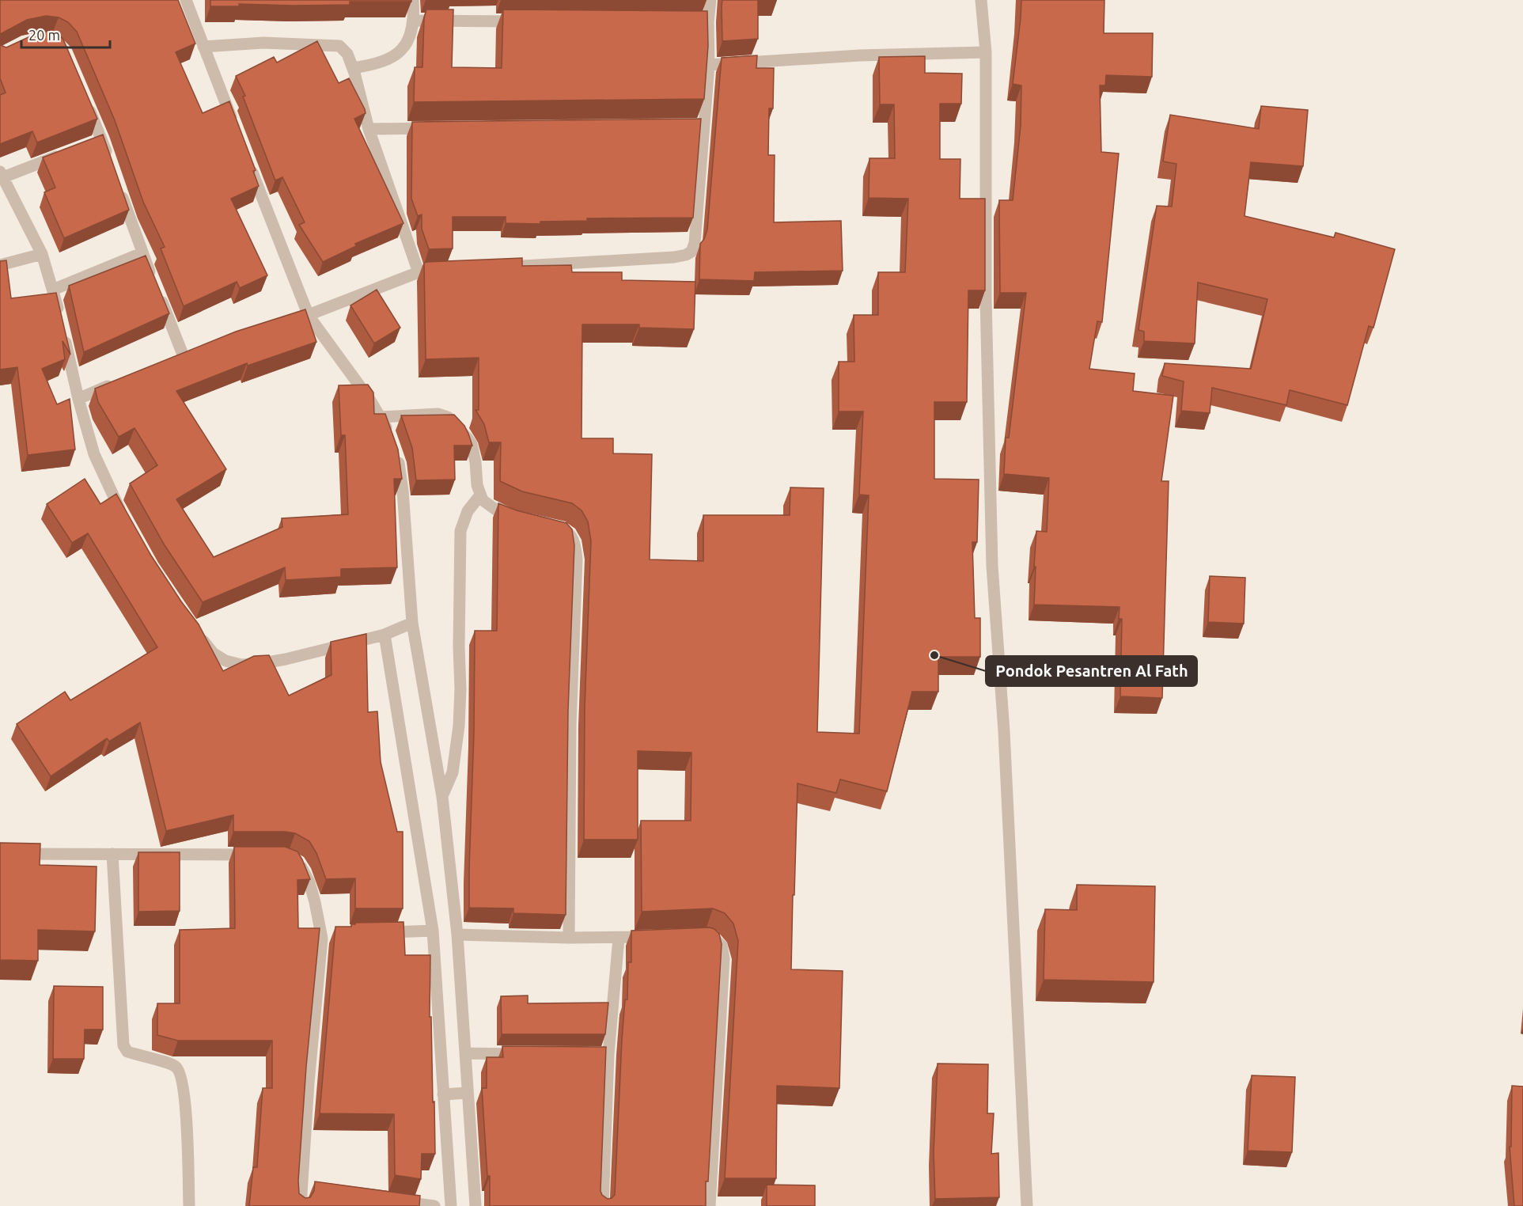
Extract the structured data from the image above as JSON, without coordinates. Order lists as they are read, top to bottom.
{
  "places": ["Pondok Pesantren Al Fath"],
  "scale_bar": "20 m"
}
